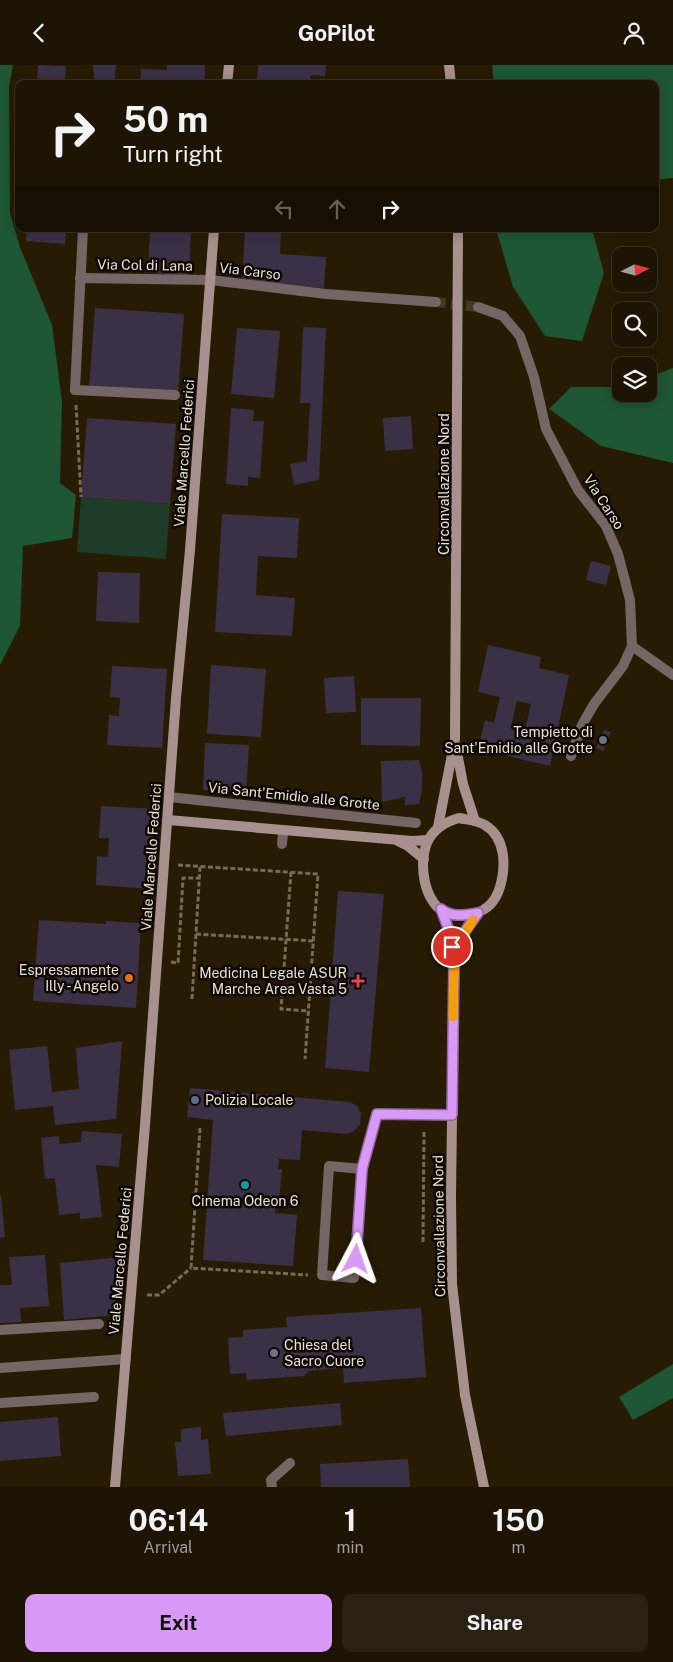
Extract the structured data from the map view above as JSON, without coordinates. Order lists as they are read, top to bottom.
{
  "streets": {
    "main road": ["Viale Marcello Federici", "Circonvallazione Nord"],
    "street": ["Via Col di Lana", "Via Carso", "Via Sant'Emidio alle Grotte"]
  },
  "crossings": [
    ["Via Col di Lana", "Via Carso"],
    ["Via Col di Lana", "Viale Marcello Federici"],
    ["Via Carso", "Viale Marcello Federici"],
    ["Viale Marcello Federici", "Via Sant'Emidio alle Grotte"]
  ],
  "places": {
    "other": [
      "Tempietto di Sant'Emidio alle Grotte",
      "Espressamente Illy - Angelo",
      "Polizia Locale",
      "Cinema Odeon 6",
      "Chiesa del Sacro Cuore"
    ],
    "health": ["Medicina Legale ASUR Marche Area Vasta 5"]
  },
  "north": "right",
  "page": {
    "header": "GoPilot",
    "turn": ["50 m", "Turn right"],
    "eta": [
      "06:14",
      "Arrival",
      "1",
      "min",
      "150",
      "m"
    ],
    "buttons": ["Exit", "Share"]
  }
}
